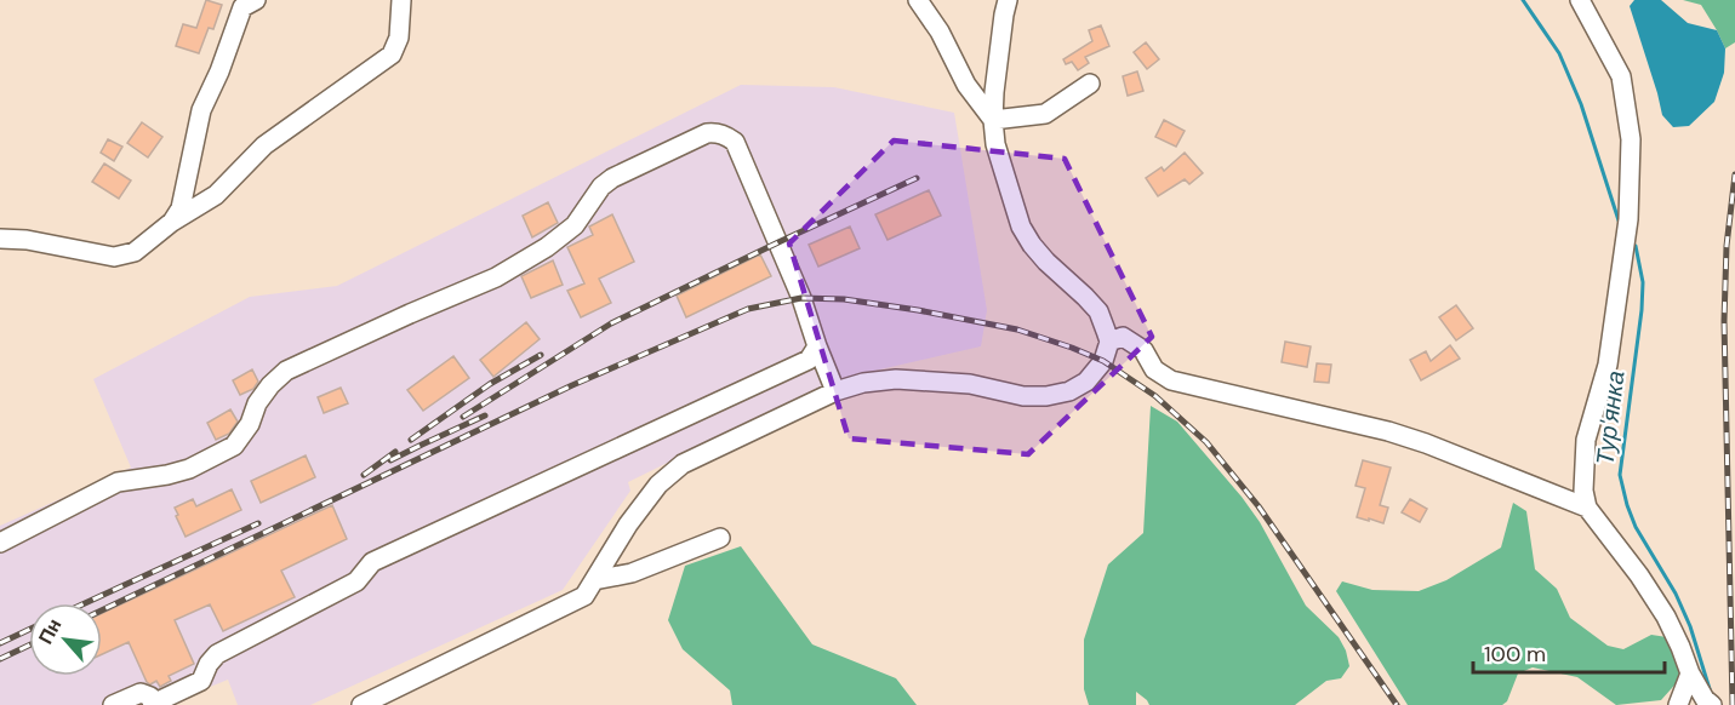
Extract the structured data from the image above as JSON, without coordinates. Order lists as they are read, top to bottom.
{
  "water": ["Тур'янка"],
  "scale_bar": "100 m",
  "north": "top left"
}
